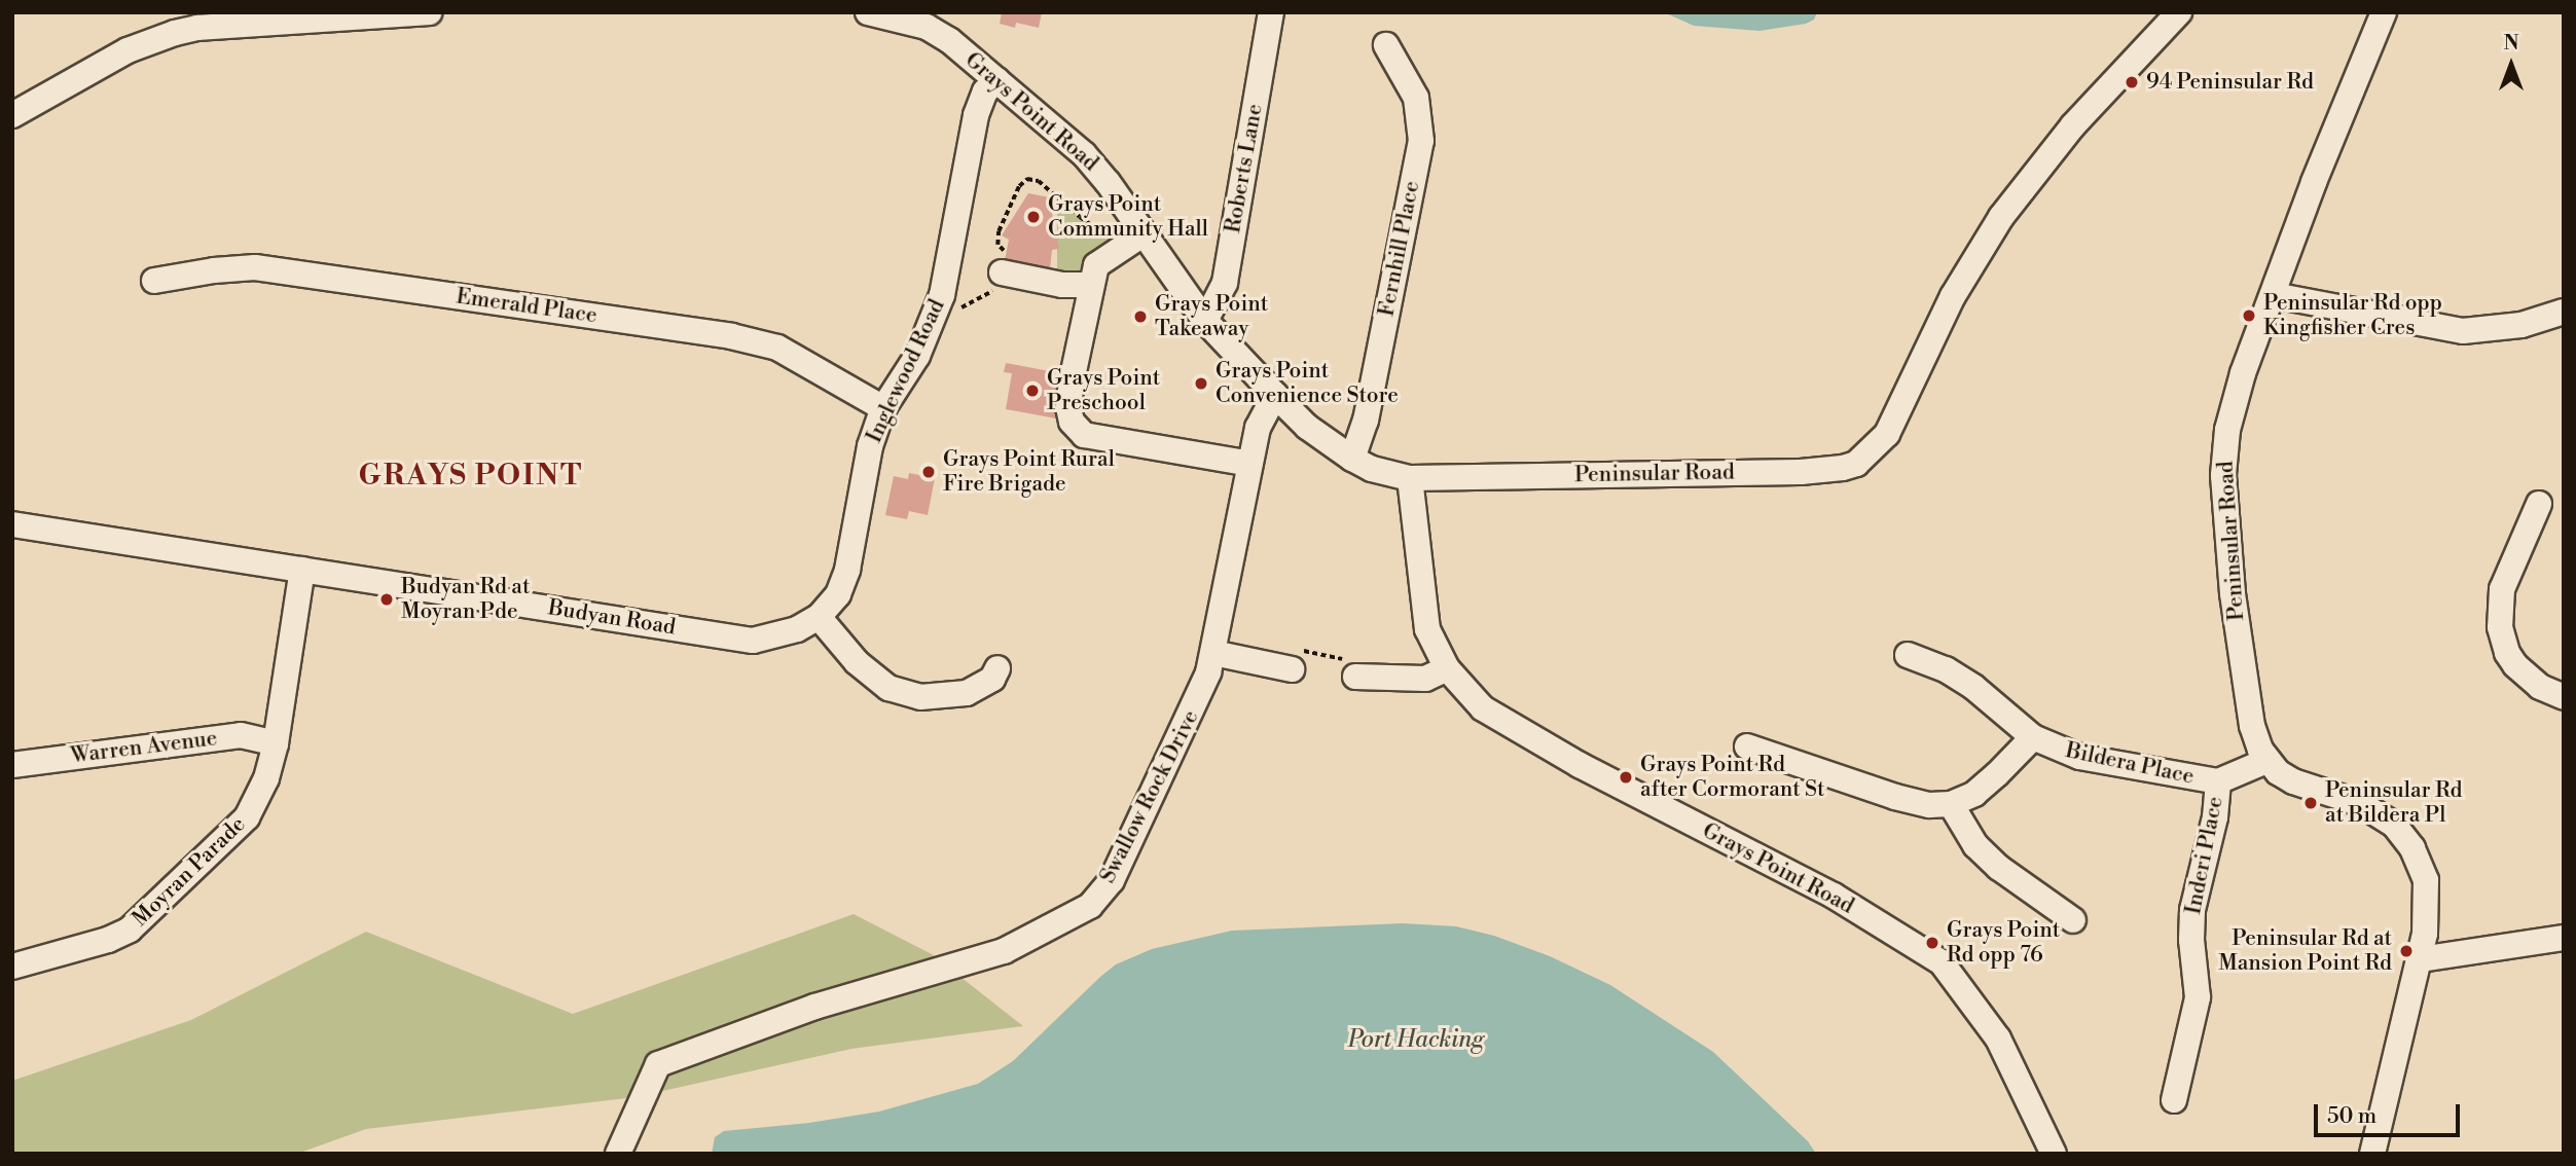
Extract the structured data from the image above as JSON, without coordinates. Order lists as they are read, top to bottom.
{
  "streets": {
    "street": [
      "Grays Point Road",
      "Roberts Lane",
      "Fernhill Place",
      "Emerald Place",
      "Inglewood Road",
      "Peninsular Road",
      "Budyan Road",
      "Warren Avenue",
      "Bildera Place",
      "Swallow Rock Drive",
      "Inderi Place",
      "Moyran Parade"
    ]
  },
  "crossings": [
    ["Grays Point Road", "Roberts Lane"],
    ["Grays Point Road", "Fernhill Place"],
    ["Grays Point Road", "Inglewood Road"],
    ["Grays Point Road", "Peninsular Road"],
    ["Grays Point Road", "Swallow Rock Drive"],
    ["Emerald Place", "Inglewood Road"],
    ["Inglewood Road", "Budyan Road"],
    ["Peninsular Road", "Bildera Place"],
    ["Budyan Road", "Moyran Parade"],
    ["Warren Avenue", "Moyran Parade"],
    ["Bildera Place", "Inderi Place"]
  ],
  "districts": ["GRAYS POINT"],
  "water": ["Port Hacking"],
  "places": [
    "94 Peninsular Rd",
    "Grays Point Community Hall",
    "Peninsular Rd opp Kingfisher Cres",
    "Grays Point Takeaway",
    "Grays Point Convenience Store",
    "Grays Point Preschool",
    "Grays Point Rural Fire Brigade",
    "Budyan Rd at Moyran Pde",
    "Grays Point Rd after Cormorant St",
    "Peninsular Rd at Bildera Pl",
    "Grays Point Rd opp 76",
    "Peninsular Rd at Mansion Point Rd"
  ],
  "scale_bar": "50 m",
  "north": "top"
}
